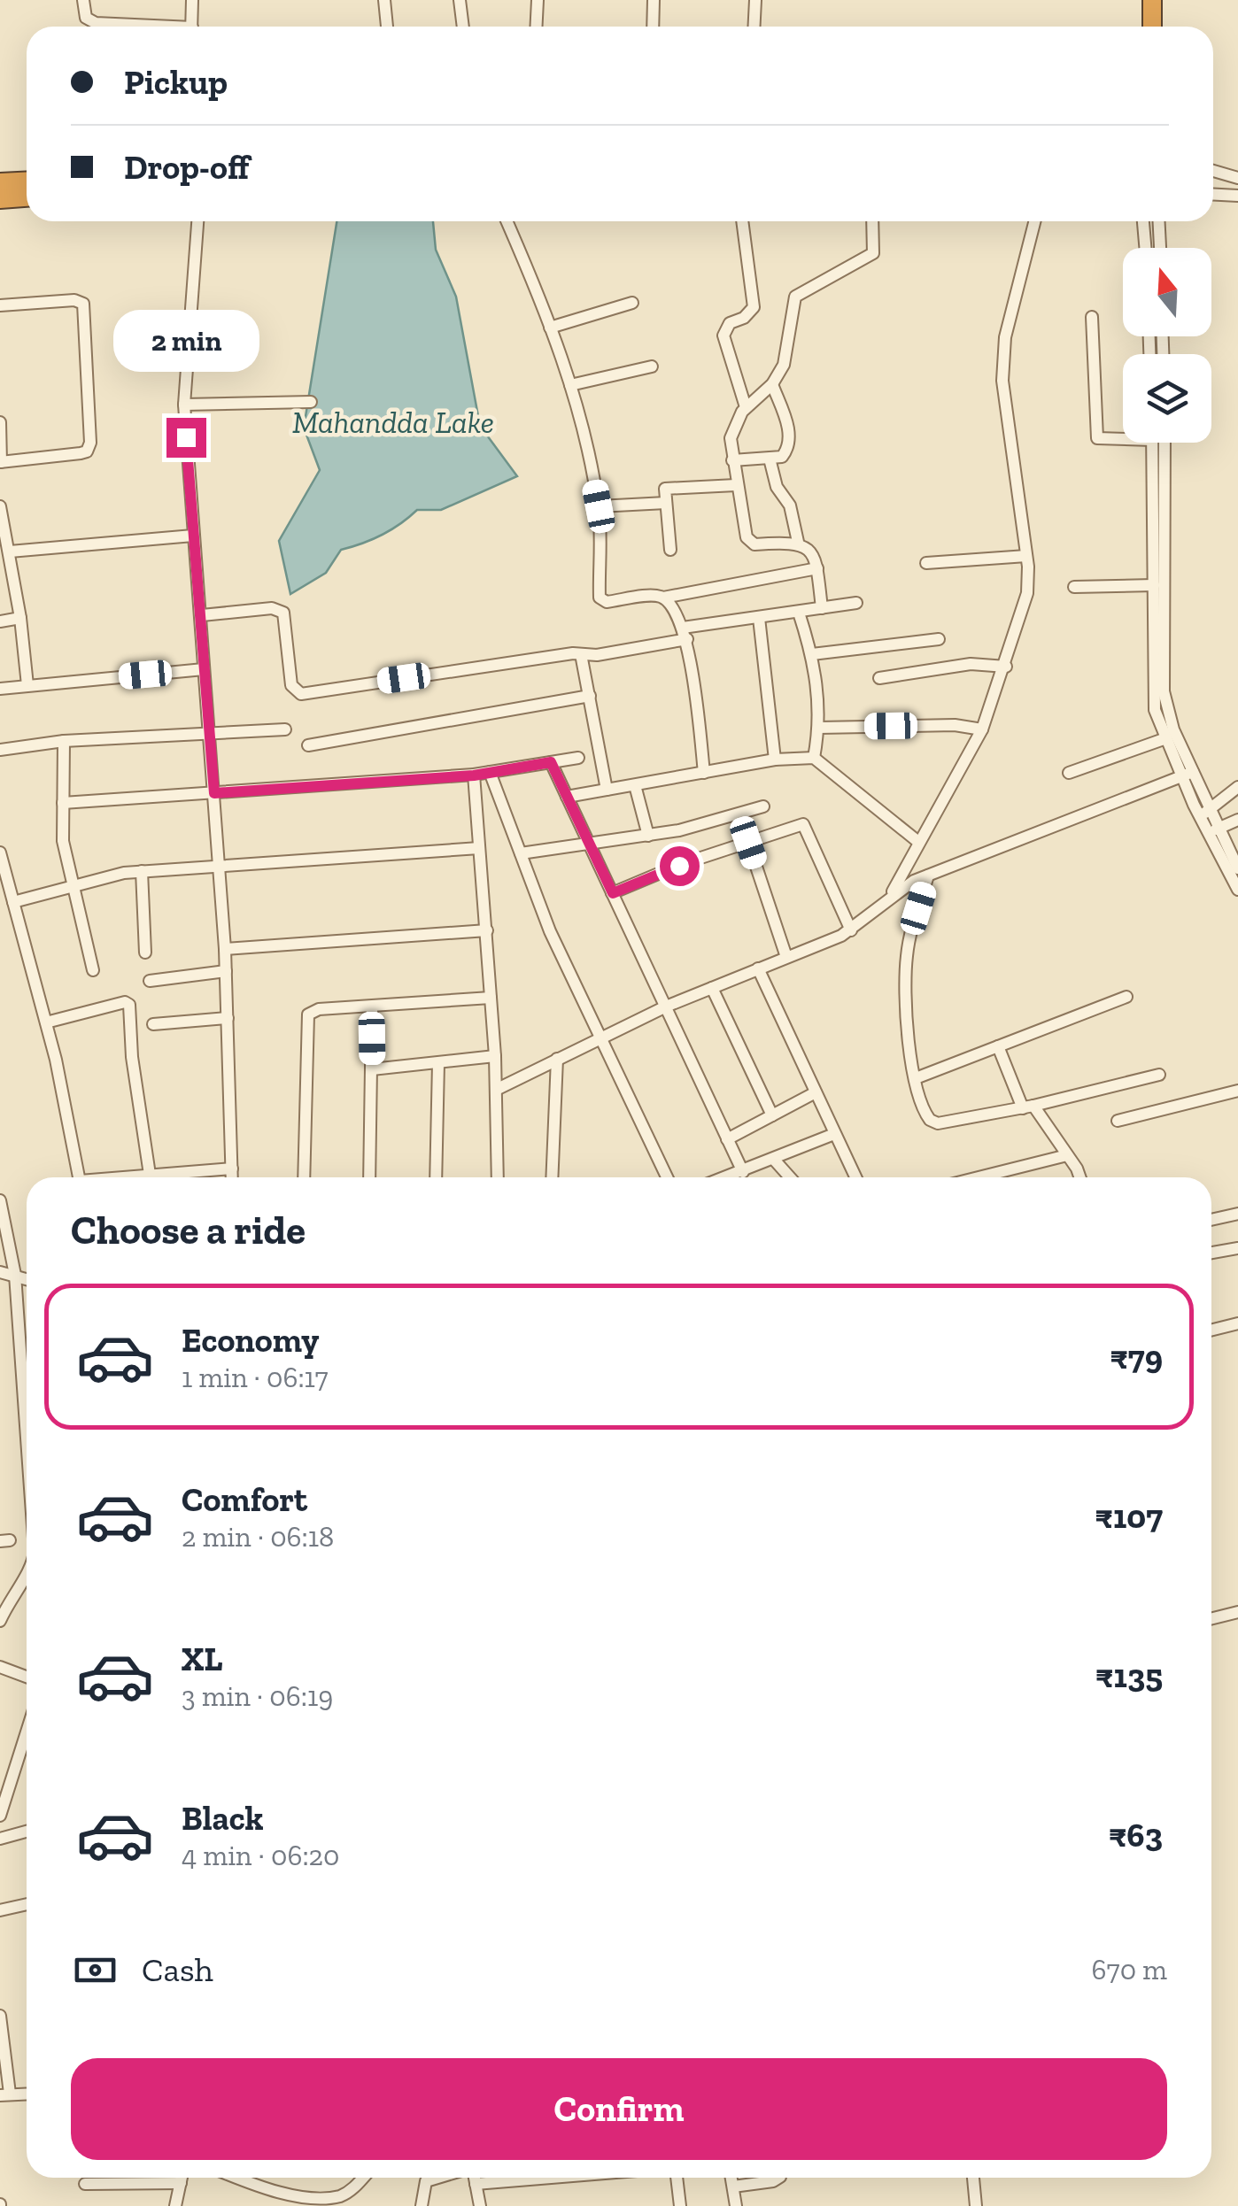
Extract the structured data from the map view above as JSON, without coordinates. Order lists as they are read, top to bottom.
{
  "water": ["Mahandda Lake"],
  "north": "top",
  "page": {
    "banner": ["Pickup", "Drop-off"],
    "bubble": "2 min",
    "heading": "Choose a ride",
    "list": [
      {
        "name": "Economy",
        "note": "1 min · 06:17",
        "value": "₹79"
      },
      {
        "name": "Comfort",
        "note": "2 min · 06:18",
        "value": "₹107"
      },
      {
        "name": "XL",
        "note": "3 min · 06:19",
        "value": "₹135"
      },
      {
        "name": "Black",
        "note": "4 min · 06:20",
        "value": "₹63"
      }
    ],
    "pay": ["Cash", "670 m"],
    "buttons": "Confirm"
  }
}
